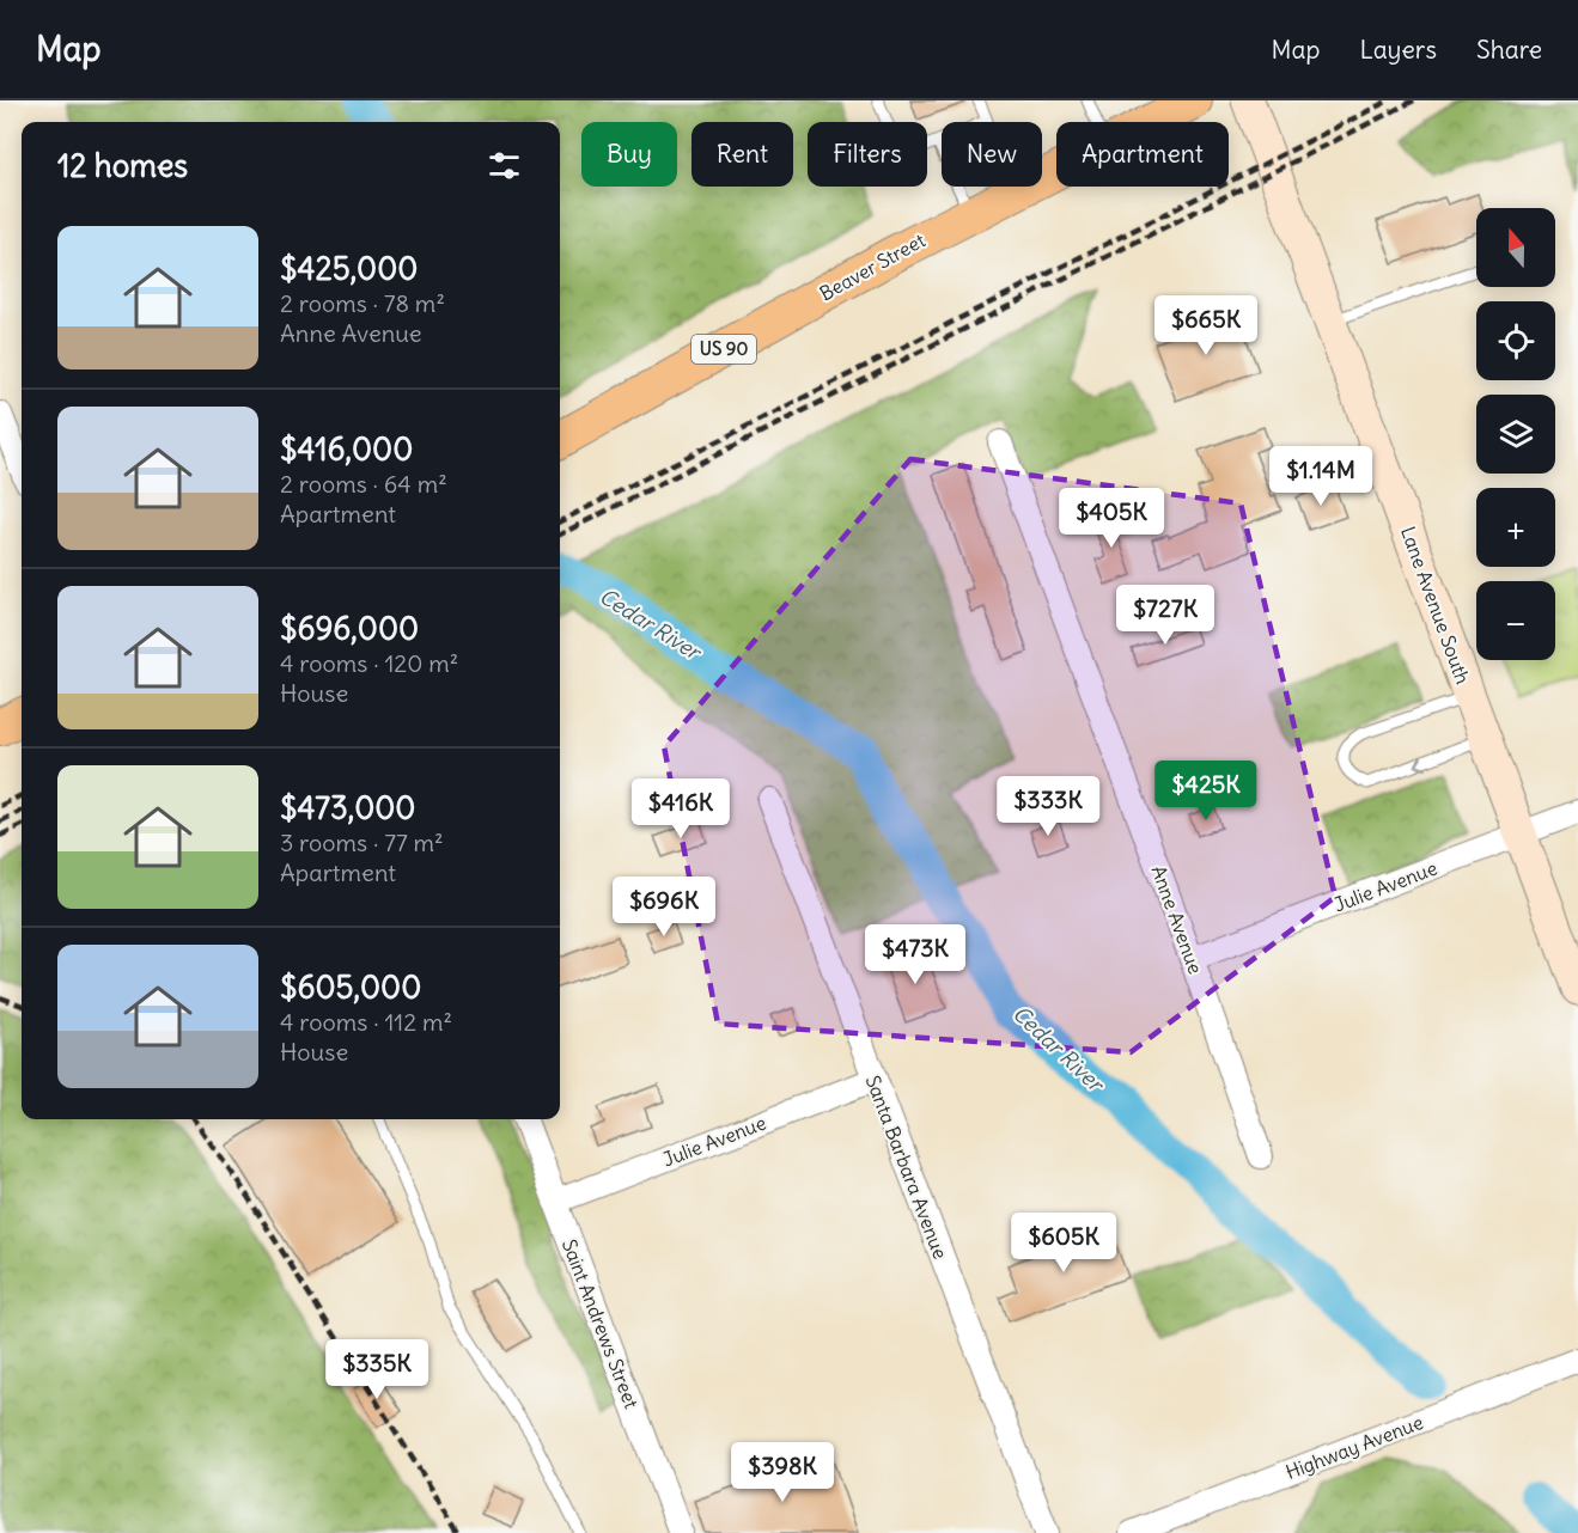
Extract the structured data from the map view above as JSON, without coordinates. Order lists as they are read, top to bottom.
{
  "streets": {
    "main road": ["Beaver Street", "US 90", "Lane Avenue South"],
    "street": [
      "Julie Avenue",
      "Anne Avenue",
      "Santa Barbara Avenue",
      "Saint Andrews Street",
      "Highway Avenue"
    ]
  },
  "crossings": [
    ["Lane Avenue South", "Julie Avenue"],
    ["Julie Avenue", "Anne Avenue"],
    ["Julie Avenue", "Santa Barbara Avenue"],
    ["Julie Avenue", "Saint Andrews Street"]
  ],
  "water": ["Cedar River"],
  "north": "top",
  "page": {
    "header": "Map",
    "nav": ["Map", "Layers", "Share"],
    "chip": [
      "Buy",
      "Rent",
      "Filters",
      "New",
      "Apartment"
    ],
    "heading": "12 homes",
    "map_buttons": ["+", "−"],
    "list": [
      {
        "name": "$425,000",
        "note": "2 rooms · 78 m² · Anne Avenue"
      },
      {
        "name": "$416,000",
        "note": "2 rooms · 64 m² · Apartment"
      },
      {
        "name": "$696,000",
        "note": "4 rooms · 120 m² · House"
      },
      {
        "name": "$473,000",
        "note": "3 rooms · 77 m² · Apartment"
      },
      {
        "name": "$605,000",
        "note": "4 rooms · 112 m² · House"
      }
    ],
    "price": [
      "$665K",
      "$1.14M",
      "$405K",
      "$727K",
      "$425K",
      "$333K",
      "$416K",
      "$696K",
      "$473K",
      "$605K",
      "$335K",
      "$398K"
    ]
  }
}
